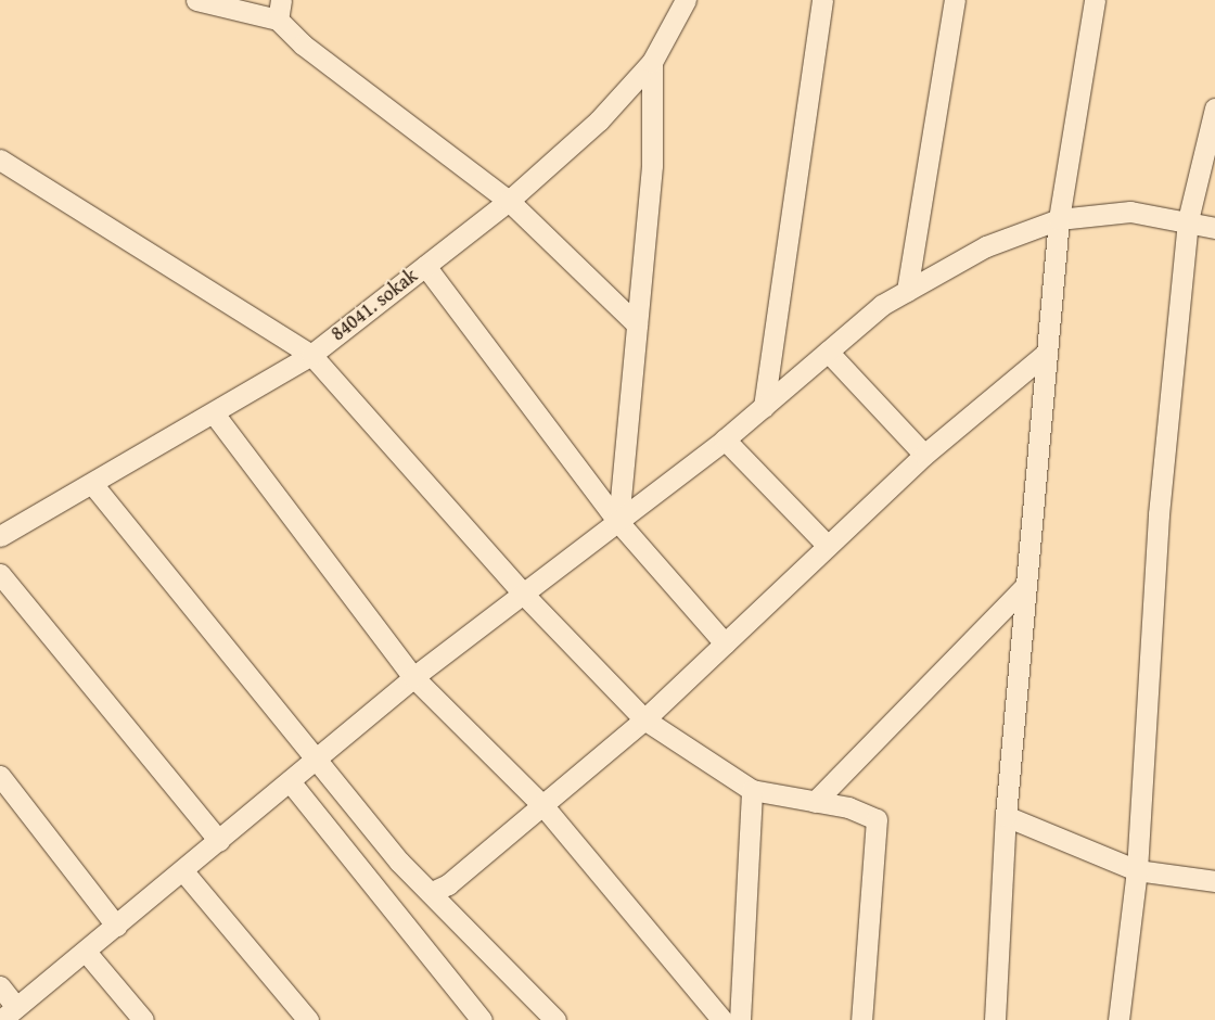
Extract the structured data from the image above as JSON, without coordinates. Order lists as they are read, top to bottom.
{
  "streets": {
    "street": ["84041. sokak"]
  }
}
